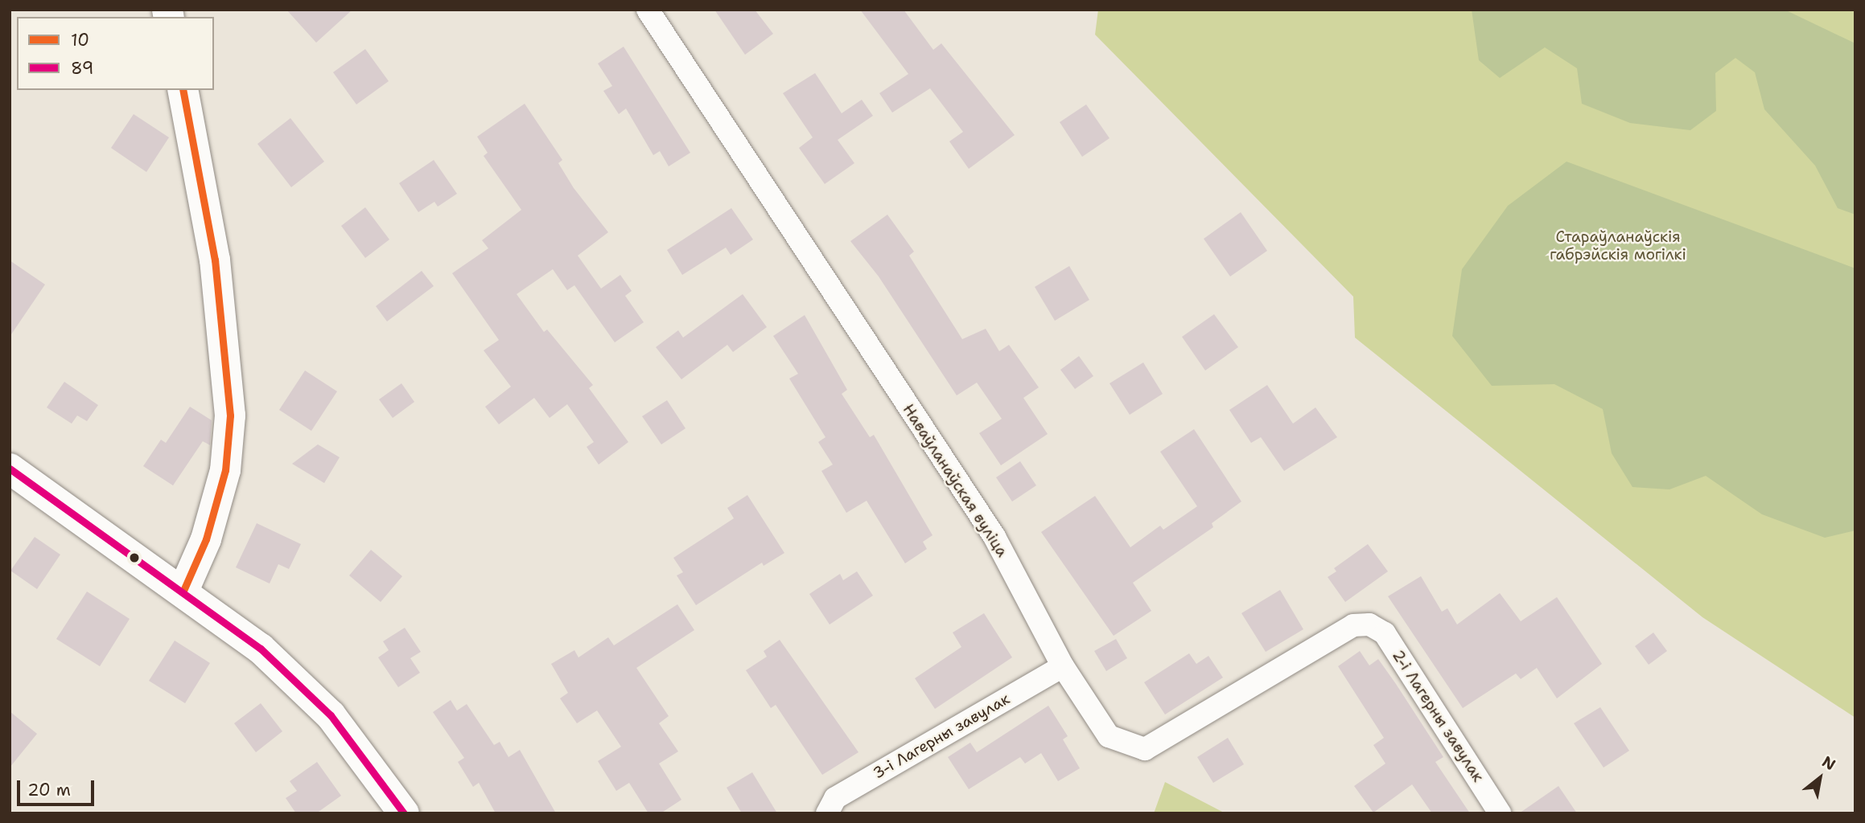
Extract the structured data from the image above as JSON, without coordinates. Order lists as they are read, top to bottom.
{
  "streets": {
    "street": ["Наваўланаўская вуліца", "2-і Лагерны завулак", "3-і Лагерны завулак"]
  },
  "crossings": [
    ["Наваўланаўская вуліца", "2-і Лагерны завулак"],
    ["Наваўланаўская вуліца", "3-і Лагерны завулак"]
  ],
  "parks": ["Стараўланаўскія габрэйскія могілкі"],
  "lines": ["transit line 10", "transit line 89"],
  "legend": ["10", "89"],
  "scale_bar": "20 m",
  "north": "top right"
}
